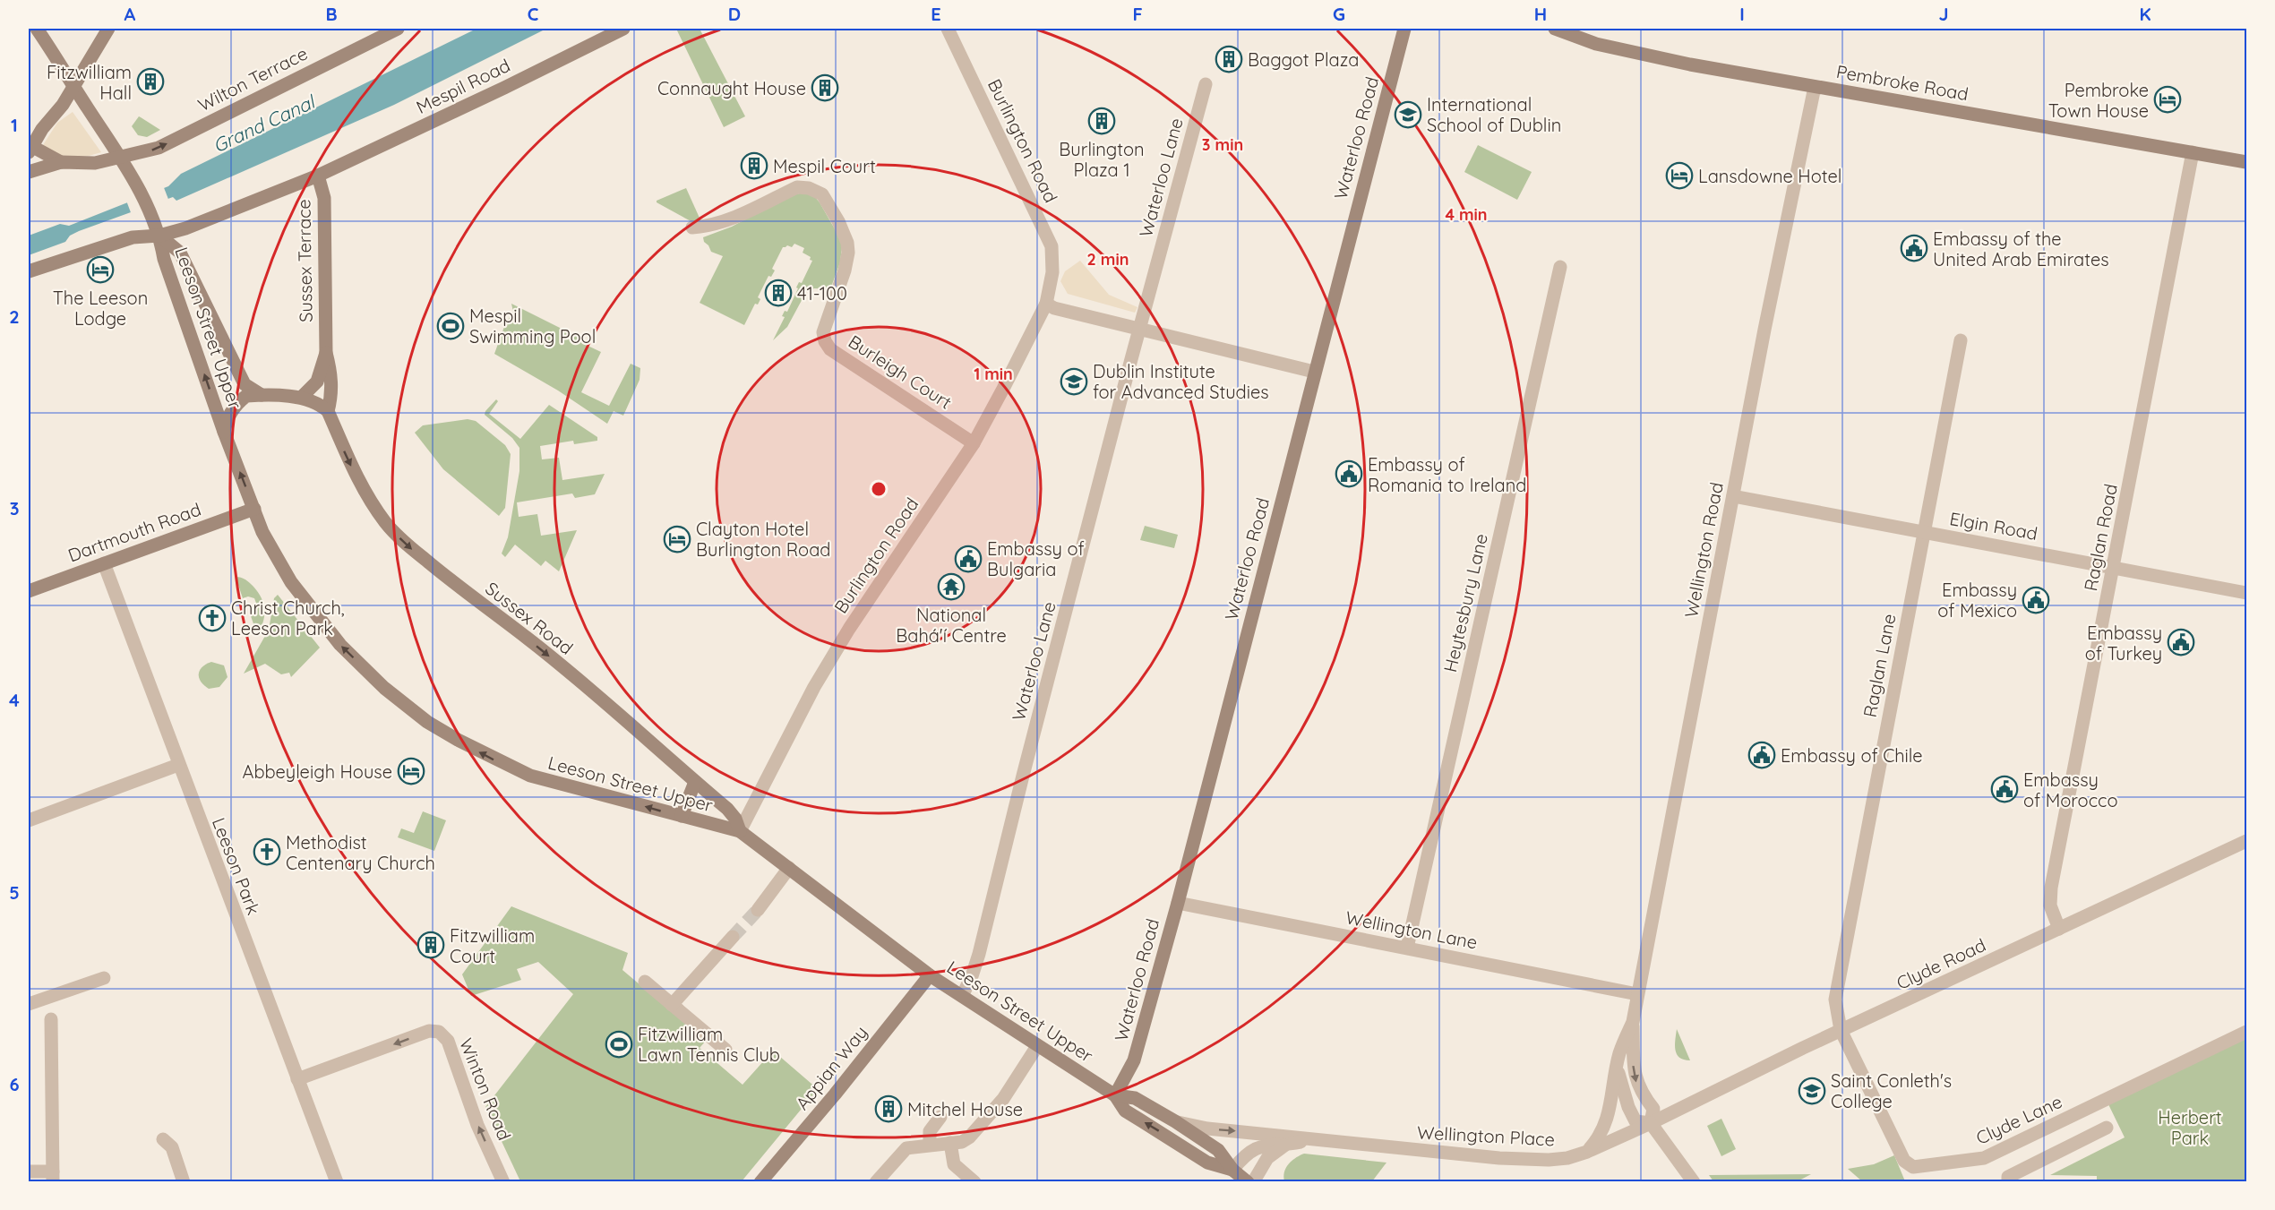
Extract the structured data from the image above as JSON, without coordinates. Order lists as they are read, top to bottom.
{
  "streets": {
    "main road": [
      "Wilton Terrace",
      "Pembroke Road",
      "Mespil Road",
      "Waterloo Road",
      "Sussex Terrace",
      "Leeson Street Upper",
      "Dartmouth Road",
      "Sussex Road",
      "Appian Way"
    ],
    "street": [
      "Burlington Road",
      "Waterloo Lane",
      "Burleigh Court",
      "Elgin Road",
      "Raglan Road",
      "Wellington Road",
      "Heytesbury Lane",
      "Raglan Lane",
      "Leeson Park",
      "Wellington Lane",
      "Clyde Road",
      "Winton Road",
      "Clyde Lane",
      "Wellington Place"
    ]
  },
  "crossings": [
    ["Wilton Terrace", "Leeson Street Upper"],
    ["Pembroke Road", "Raglan Road"],
    ["Pembroke Road", "Wellington Road"],
    ["Mespil Road", "Sussex Terrace"],
    ["Waterloo Road", "Leeson Street Upper"],
    ["Waterloo Road", "Wellington Lane"],
    ["Burlington Road", "Leeson Street Upper"],
    ["Burlington Road", "Burleigh Court"],
    ["Burlington Road", "Sussex Road"],
    ["Waterloo Lane", "Leeson Street Upper"],
    ["Sussex Terrace", "Leeson Street Upper"],
    ["Sussex Terrace", "Sussex Road"],
    ["Leeson Street Upper", "Dartmouth Road"],
    ["Leeson Street Upper", "Sussex Road"],
    ["Leeson Street Upper", "Appian Way"],
    ["Leeson Street Upper", "Wellington Place"],
    ["Elgin Road", "Raglan Road"],
    ["Elgin Road", "Wellington Road"],
    ["Elgin Road", "Raglan Lane"],
    ["Dartmouth Road", "Leeson Park"],
    ["Raglan Road", "Clyde Road"],
    ["Wellington Road", "Wellington Lane"],
    ["Wellington Road", "Clyde Road"],
    ["Wellington Road", "Wellington Place"],
    ["Heytesbury Lane", "Wellington Lane"],
    ["Raglan Lane", "Clyde Road"],
    ["Raglan Lane", "Clyde Lane"],
    ["Leeson Park", "Winton Road"],
    ["Clyde Road", "Clyde Lane"],
    ["Clyde Road", "Wellington Place"]
  ],
  "one_way": ["Wilton Terrace", "Sussex Road"],
  "water": ["Grand Canal"],
  "parks": ["Herbert Park"],
  "places": {
    "building": [
      "Baggot Plaza",
      "Fitzwilliam Hall",
      "Connaught House",
      "Burlington Plaza 1",
      "Mespil Court",
      "41-100",
      "Fitzwilliam Court",
      "Mitchel House"
    ],
    "hotel": [
      "Pembroke Town House",
      "Lansdowne Hotel",
      "The Leeson Lodge",
      "Clayton Hotel Burlington Road",
      "Abbeyleigh House"
    ],
    "school or university": ["International School of Dublin", "Dublin Institute for Advanced Studies", "Saint Conleth's College"],
    "public building": [
      "Embassy of the United Arab Emirates",
      "Embassy of Romania to Ireland",
      "Embassy of Bulgaria",
      "Embassy of Mexico",
      "Embassy of Turkey",
      "Embassy of Chile",
      "Embassy of Morocco"
    ],
    "sports": ["Mespil Swimming Pool", "Fitzwilliam Lawn Tennis Club"],
    "temple": ["National Bahá'í Centre"],
    "church": ["Christ Church, Leeson Park", "Methodist Centenary Church"]
  },
  "grid": {
    "columns": [
      "A",
      "B",
      "C",
      "D",
      "E",
      "F",
      "G",
      "H",
      "I",
      "J",
      "K"
    ],
    "rows": [
      "1",
      "2",
      "3",
      "4",
      "5",
      "6"
    ]
  },
  "rings": [
    "3 min",
    "4 min",
    "2 min",
    "1 min"
  ]
}
